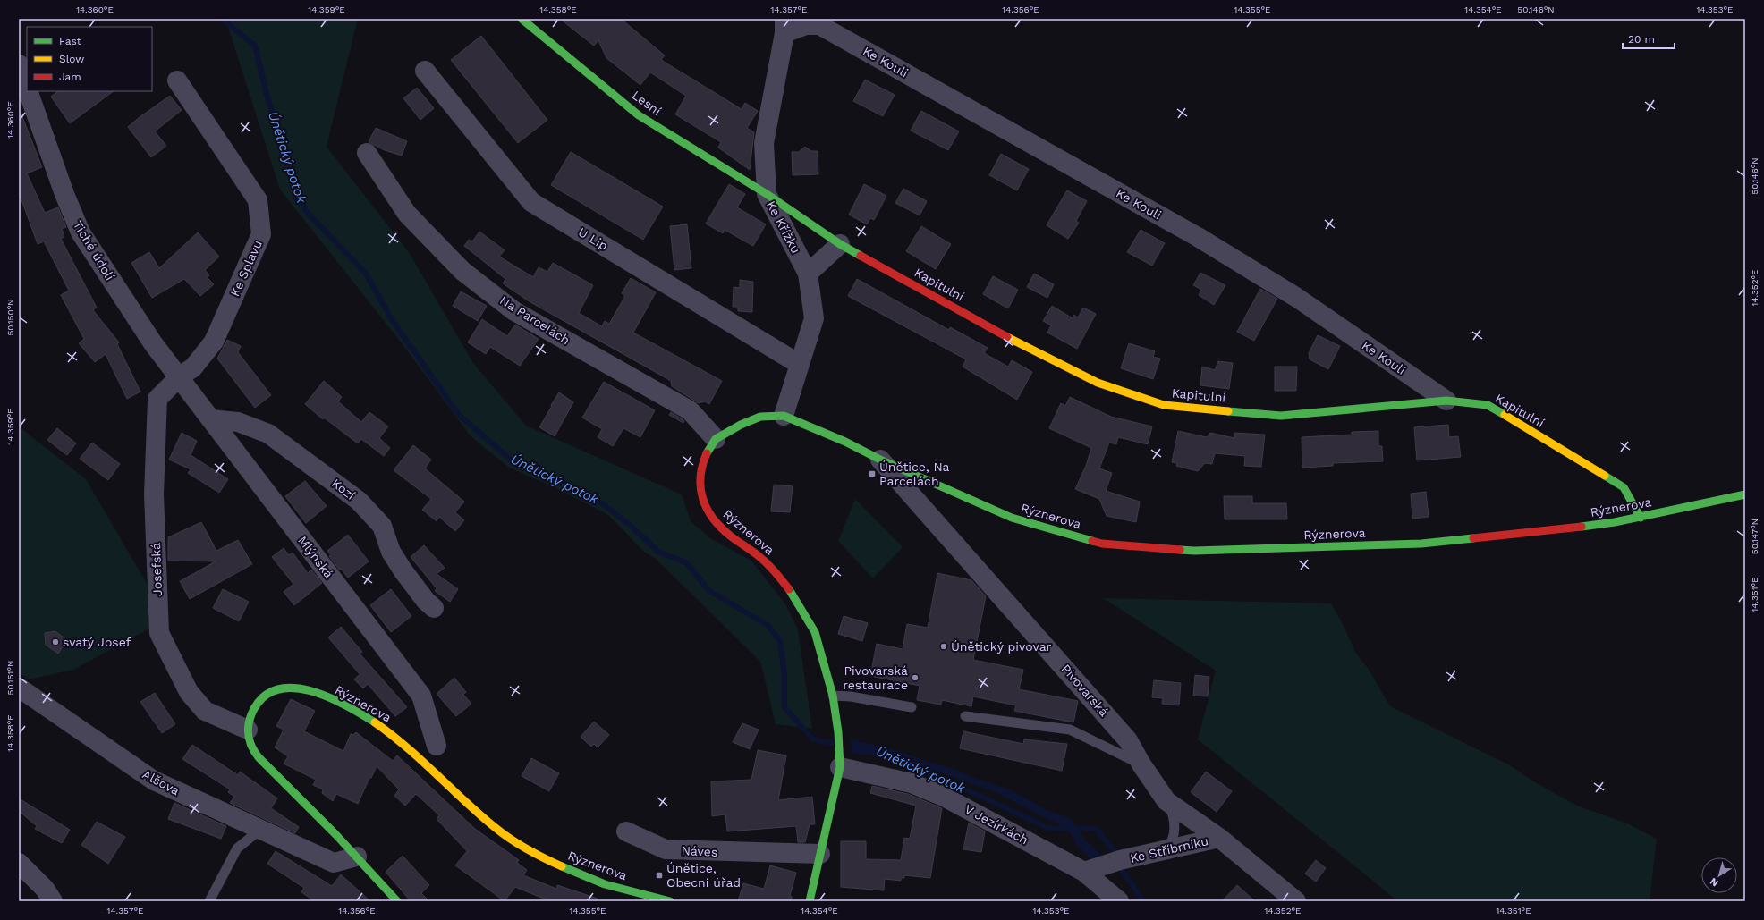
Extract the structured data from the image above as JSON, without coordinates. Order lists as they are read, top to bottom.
{
  "streets": {
    "street": [
      "Ke Kouli",
      "Lesní",
      "Ke Křížku",
      "U Lip",
      "Tiché údolí",
      "Ke Splavu",
      "Kapitulní",
      "Na Parcelách",
      "Kozí",
      "Rýznerova",
      "Mlýnská",
      "Josefská",
      "Pivovarská",
      "Alšova",
      "V Jezírkách",
      "Ke Stříbrníku",
      "Náves"
    ]
  },
  "crossings": [
    ["Ke Kouli", "Ke Křížku"],
    ["Ke Kouli", "Kapitulní"],
    ["Lesní", "Ke Křížku"],
    ["Lesní", "Kapitulní"],
    ["Ke Křížku", "U Lip"],
    ["Ke Křížku", "Kapitulní"],
    ["Ke Křížku", "Rýznerova"],
    ["Tiché údolí", "Ke Splavu"],
    ["Tiché údolí", "Mlýnská"],
    ["Tiché údolí", "Josefská"],
    ["Ke Splavu", "Mlýnská"],
    ["Ke Splavu", "Josefská"],
    ["Kapitulní", "Rýznerova"],
    ["Na Parcelách", "Rýznerova"],
    ["Kozí", "Mlýnská"],
    ["Rýznerova", "Josefská"],
    ["Rýznerova", "Pivovarská"],
    ["Rýznerova", "Alšova"],
    ["Rýznerova", "V Jezírkách"],
    ["Mlýnská", "Josefská"],
    ["Pivovarská", "Ke Stříbrníku"],
    ["V Jezírkách", "Ke Stříbrníku"]
  ],
  "water": ["Únětický potok"],
  "places": {
    "transit": ["Únětice, Na Parcelách", "Únětice, Obecní úřad"],
    "other": ["svatý Josef", "Únětický pivovar", "Pivovarská restaurace"]
  },
  "legend": ["Fast", "Slow", "Jam"],
  "scale_bar": "20 m",
  "north": "bottom left",
  "coordinates": [
    "14.360°E",
    "14.359°E",
    "14.358°E",
    "14.357°E",
    "14.356°E",
    "14.355°E",
    "14.354°E",
    "50.146°N",
    "14.353°E",
    "14.352°E",
    "50.150°N",
    "50.147°N",
    "14.351°E",
    "50.151°N"
  ]
}
